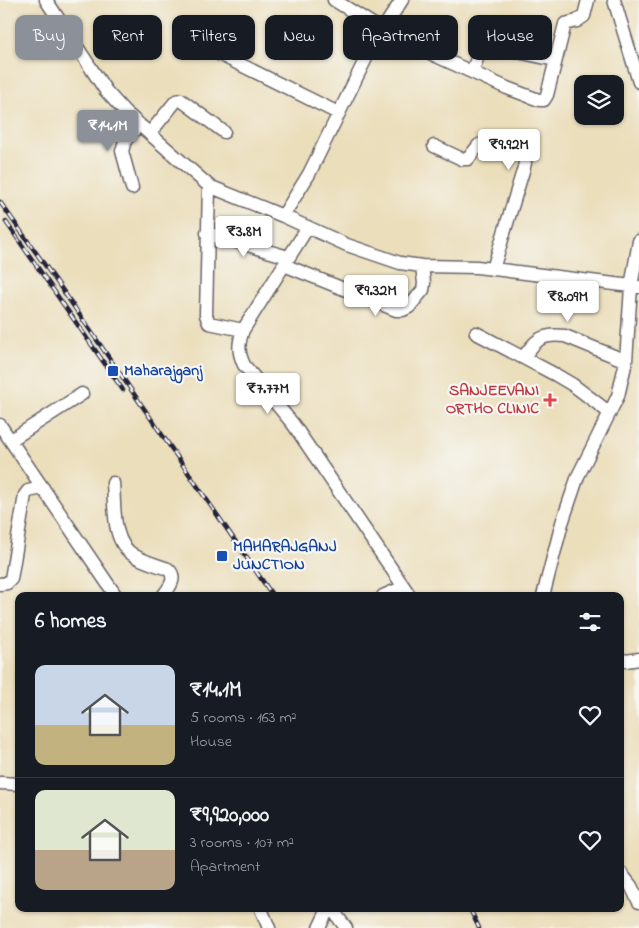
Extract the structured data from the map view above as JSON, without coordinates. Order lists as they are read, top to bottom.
{
  "places": {
    "transit": ["Maharajganj", "MAHARAJGANJ JUNCTION"],
    "health": ["SANJEEVANI ORTHO CLINIC"]
  },
  "page": {
    "chip": [
      "Buy",
      "Rent",
      "Filters",
      "New",
      "Apartment",
      "House"
    ],
    "price": [
      "₹14.1M",
      "₹9.92M",
      "₹3.8M",
      "₹9.32M",
      "₹8.09M",
      "₹7.77M"
    ],
    "heading": "6 homes",
    "list": [
      {
        "name": "₹14.1M",
        "note": "5 rooms · 163 m² · House"
      },
      {
        "name": "₹9,920,000",
        "note": "3 rooms · 107 m² · Apartment"
      }
    ]
  }
}
